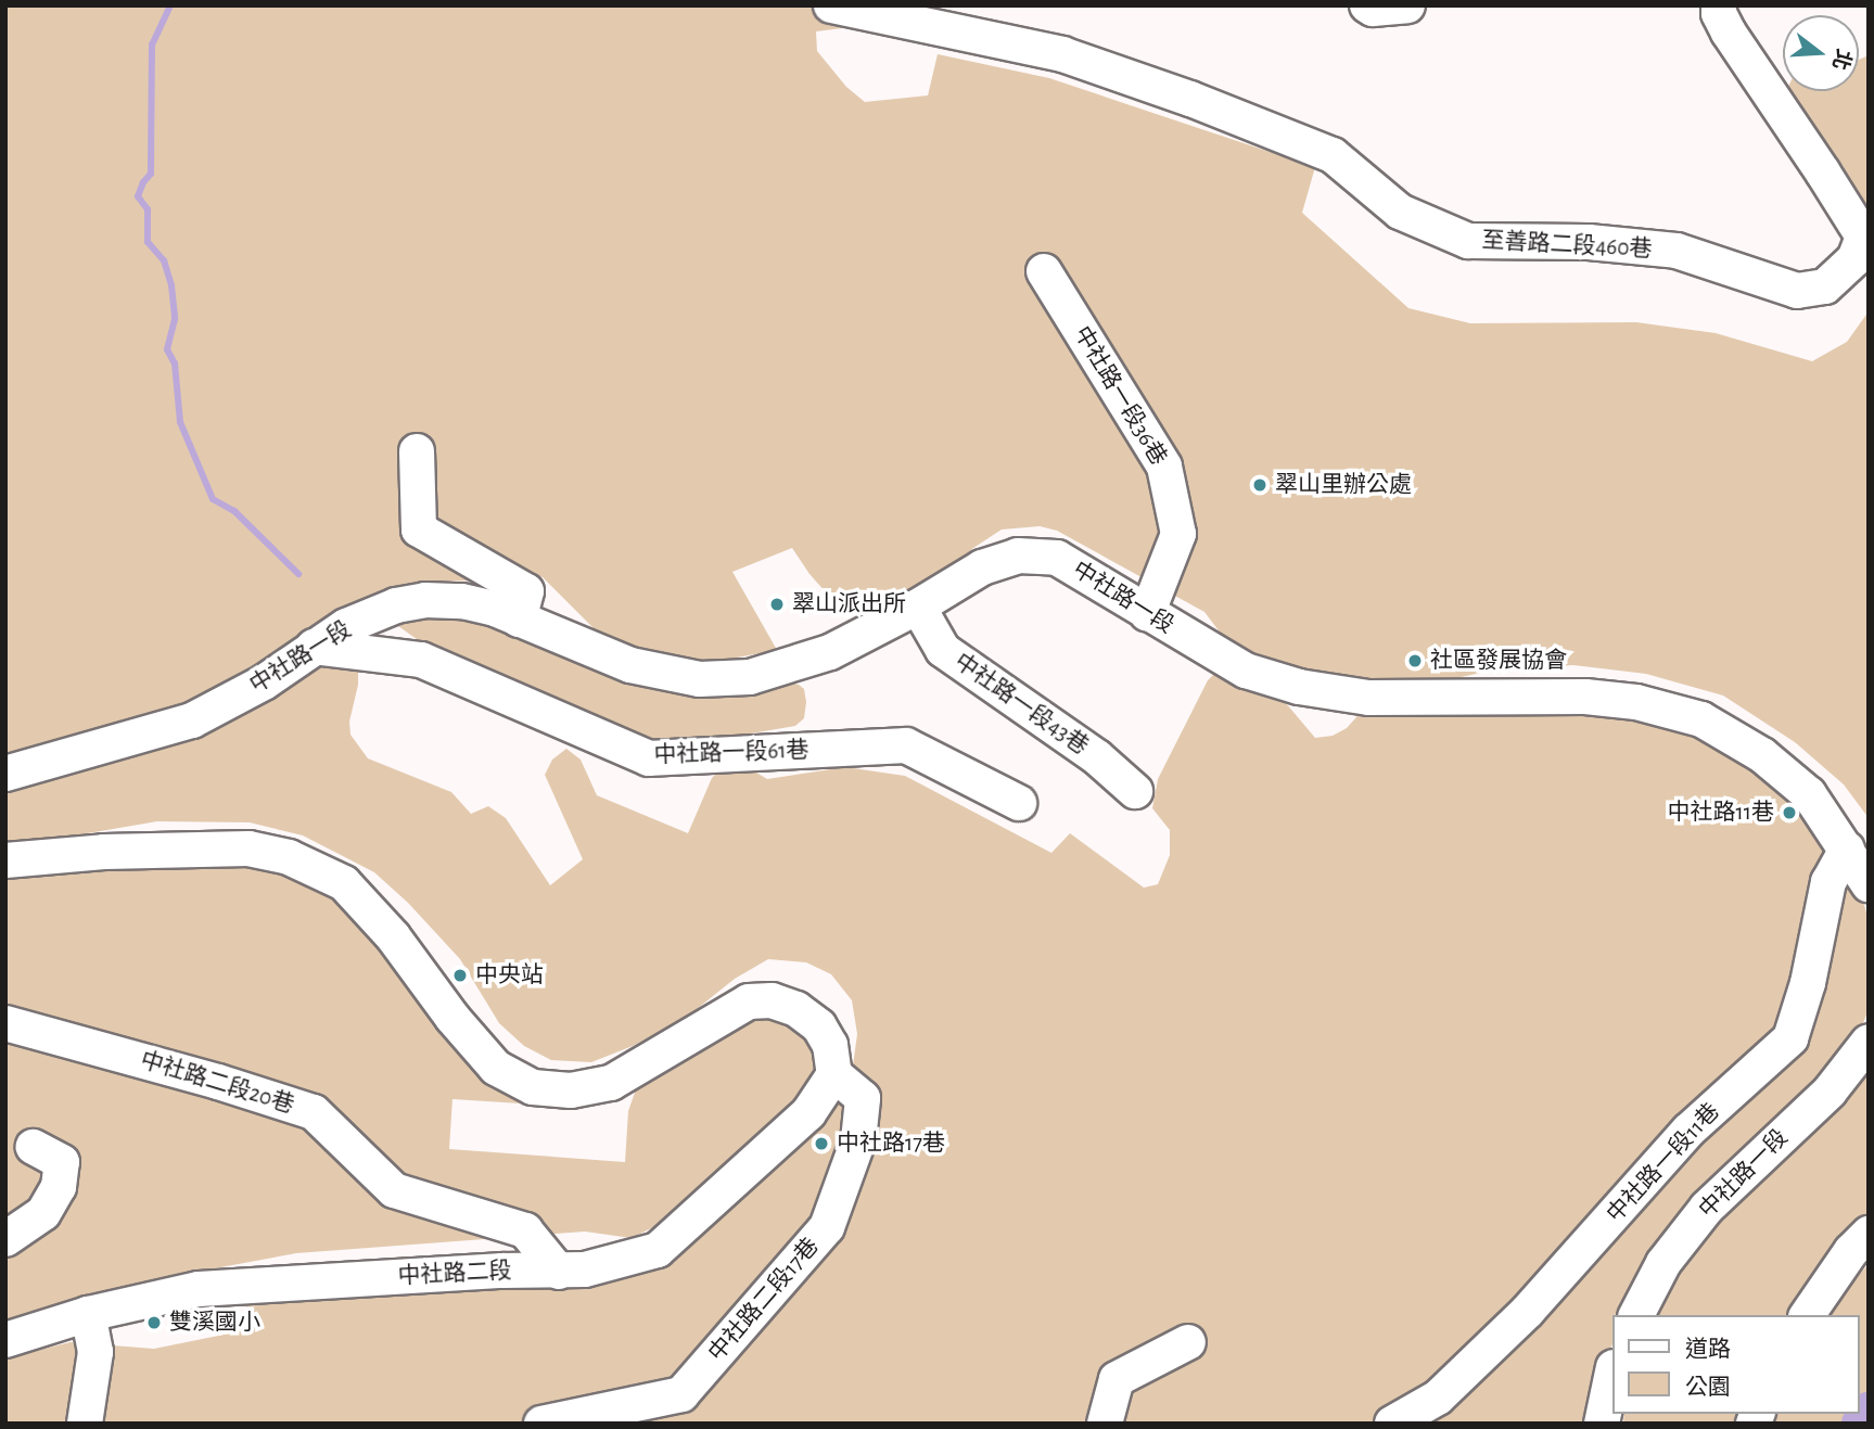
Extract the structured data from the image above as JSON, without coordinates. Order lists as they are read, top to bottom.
{
  "streets": {
    "street": [
      "至善路二段460巷",
      "中社路一段36巷",
      "中社路一段",
      "中社路一段43巷",
      "中社路一段61巷",
      "中社路二段20巷",
      "中社路一段11巷",
      "中社路二段",
      "中社路二段17巷"
    ]
  },
  "crossings": [
    ["中社路一段36巷", "中社路一段"],
    ["中社路一段", "中社路一段43巷"],
    ["中社路一段", "中社路一段61巷"],
    ["中社路一段", "中社路一段11巷"],
    ["中社路二段20巷", "中社路二段"],
    ["中社路二段", "中社路二段17巷"]
  ],
  "places": [
    "翠山里辦公處",
    "翠山派出所",
    "社區發展協會",
    "中社路11巷",
    "中央站",
    "中社路17巷",
    "雙溪國小"
  ],
  "legend": ["道路", "公園"],
  "north": "right"
}
